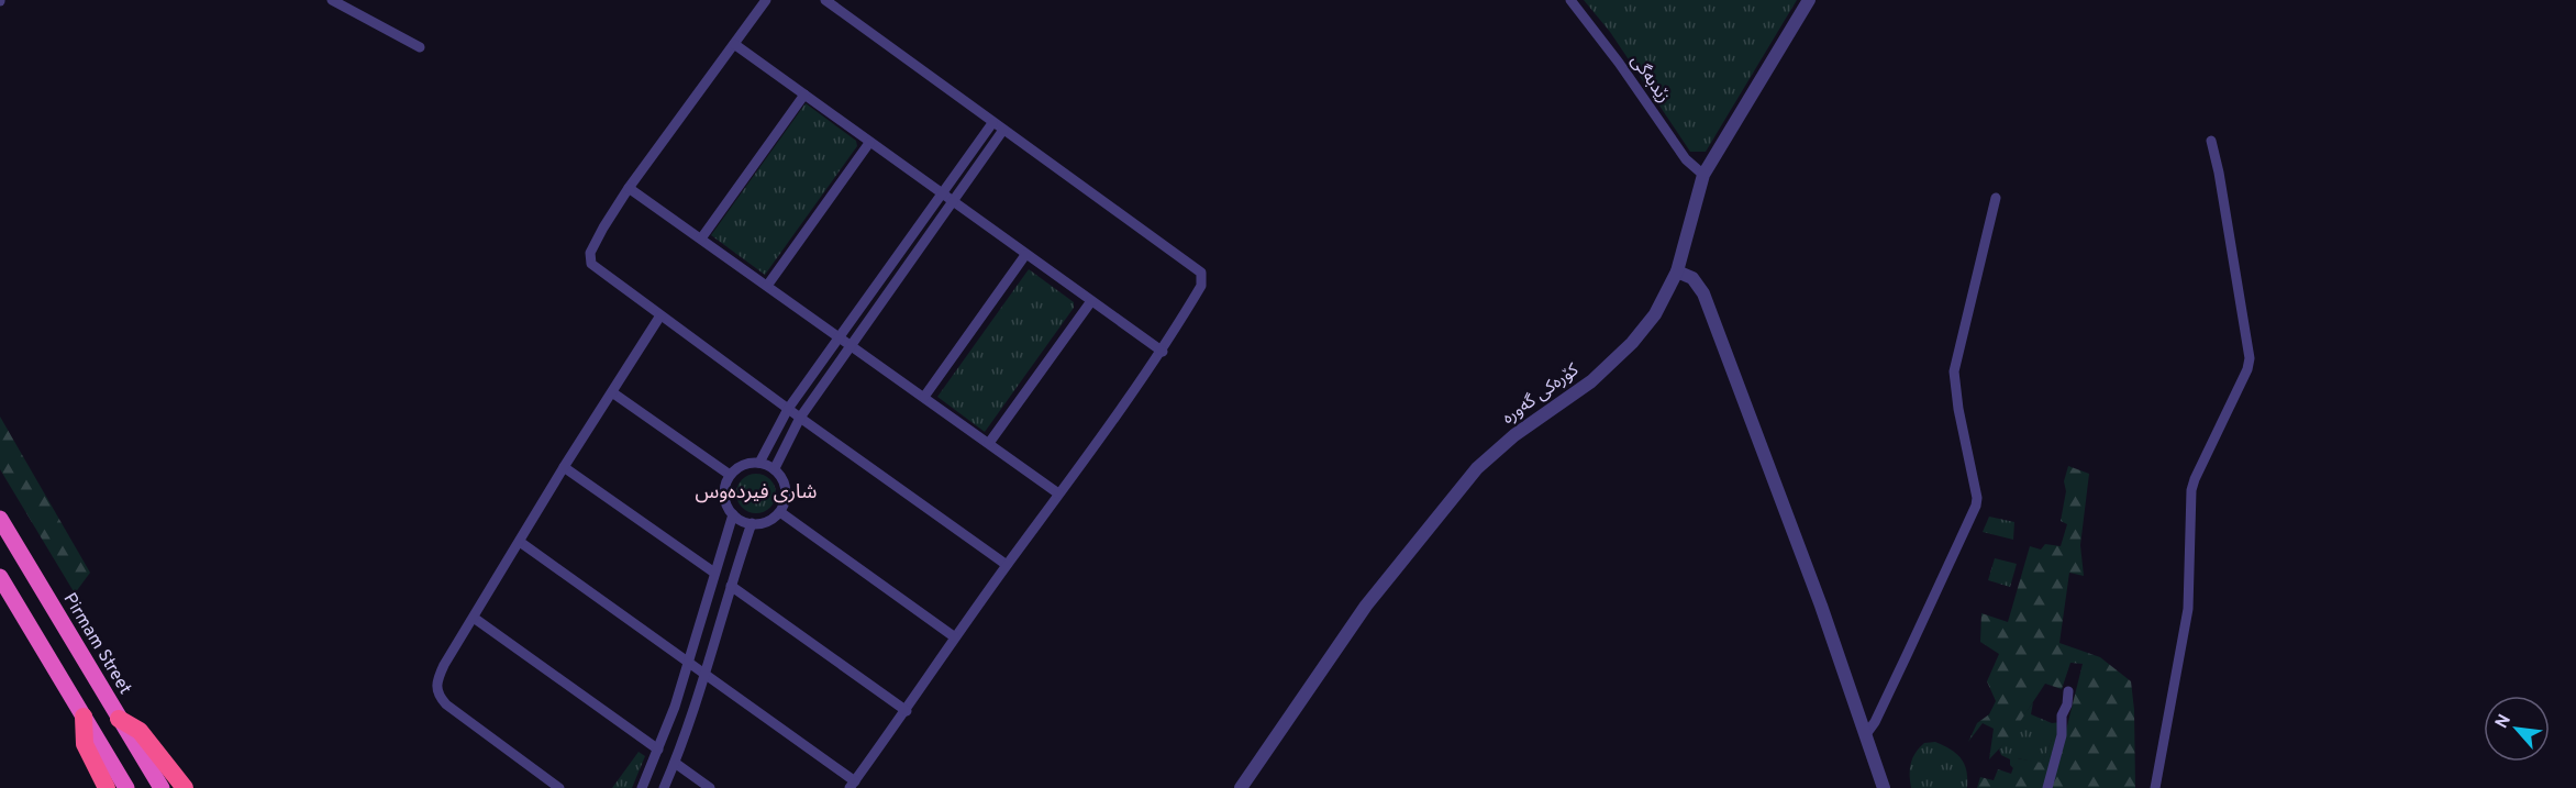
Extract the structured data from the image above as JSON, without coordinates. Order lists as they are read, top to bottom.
{
  "streets": {
    "highway": ["Pirmam Street"],
    "street": ["زێدبەگی", "کۆرەکی گەورە"]
  },
  "crossings": [
    ["زێدبەگی", "کۆرەکی گەورە"]
  ],
  "districts": ["شاری فیردەوس"],
  "north": "top left"
}
